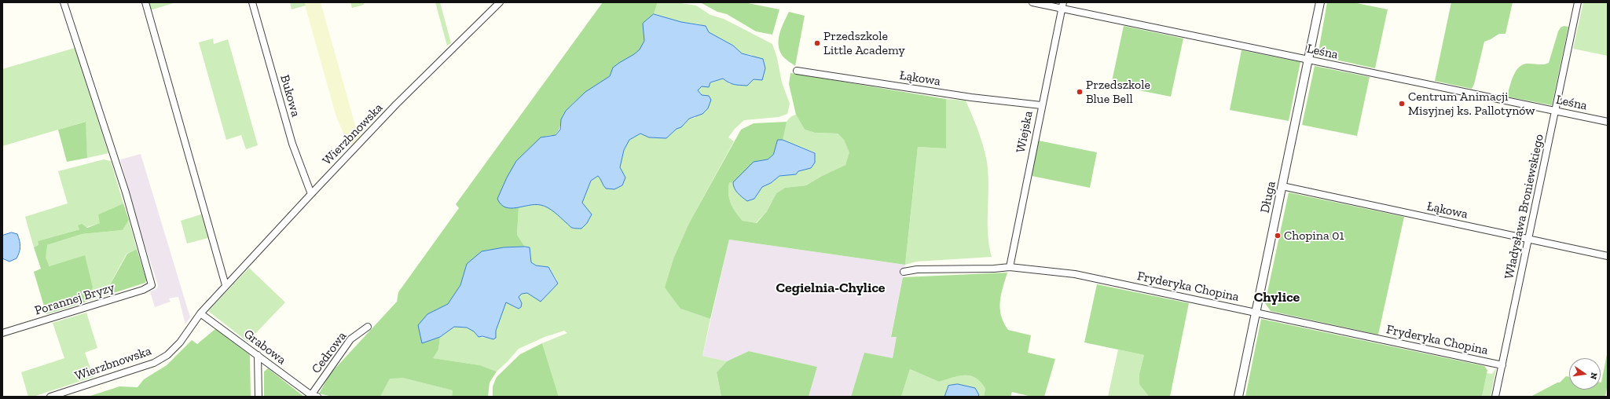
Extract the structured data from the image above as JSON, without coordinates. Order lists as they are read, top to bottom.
{
  "streets": {
    "street": [
      "Leśna",
      "Łąkowa",
      "Bukowa",
      "Wiejska",
      "Wierzbnowska",
      "Długa",
      "Władysława Broniewskiego",
      "Fryderyka Chopina",
      "Porannej Bryzy",
      "Grabowa",
      "Cedrowa"
    ]
  },
  "crossings": [
    ["Leśna", "Wiejska"],
    ["Leśna", "Długa"],
    ["Leśna", "Władysława Broniewskiego"],
    ["Łąkowa", "Wiejska"],
    ["Łąkowa", "Długa"],
    ["Łąkowa", "Władysława Broniewskiego"],
    ["Bukowa", "Wierzbnowska"],
    ["Wiejska", "Fryderyka Chopina"],
    ["Wierzbnowska", "Grabowa"],
    ["Długa", "Fryderyka Chopina"],
    ["Władysława Broniewskiego", "Fryderyka Chopina"],
    ["Grabowa", "Cedrowa"]
  ],
  "districts": ["Cegielnia-Chylice", "Chylice"],
  "places": [
    "Przedszkole Little Academy",
    "Przedszkole Blue Bell",
    "Centrum Animacji Misyjnej ks. Pallotynów",
    "Chopina 01"
  ],
  "north": "right"
}
